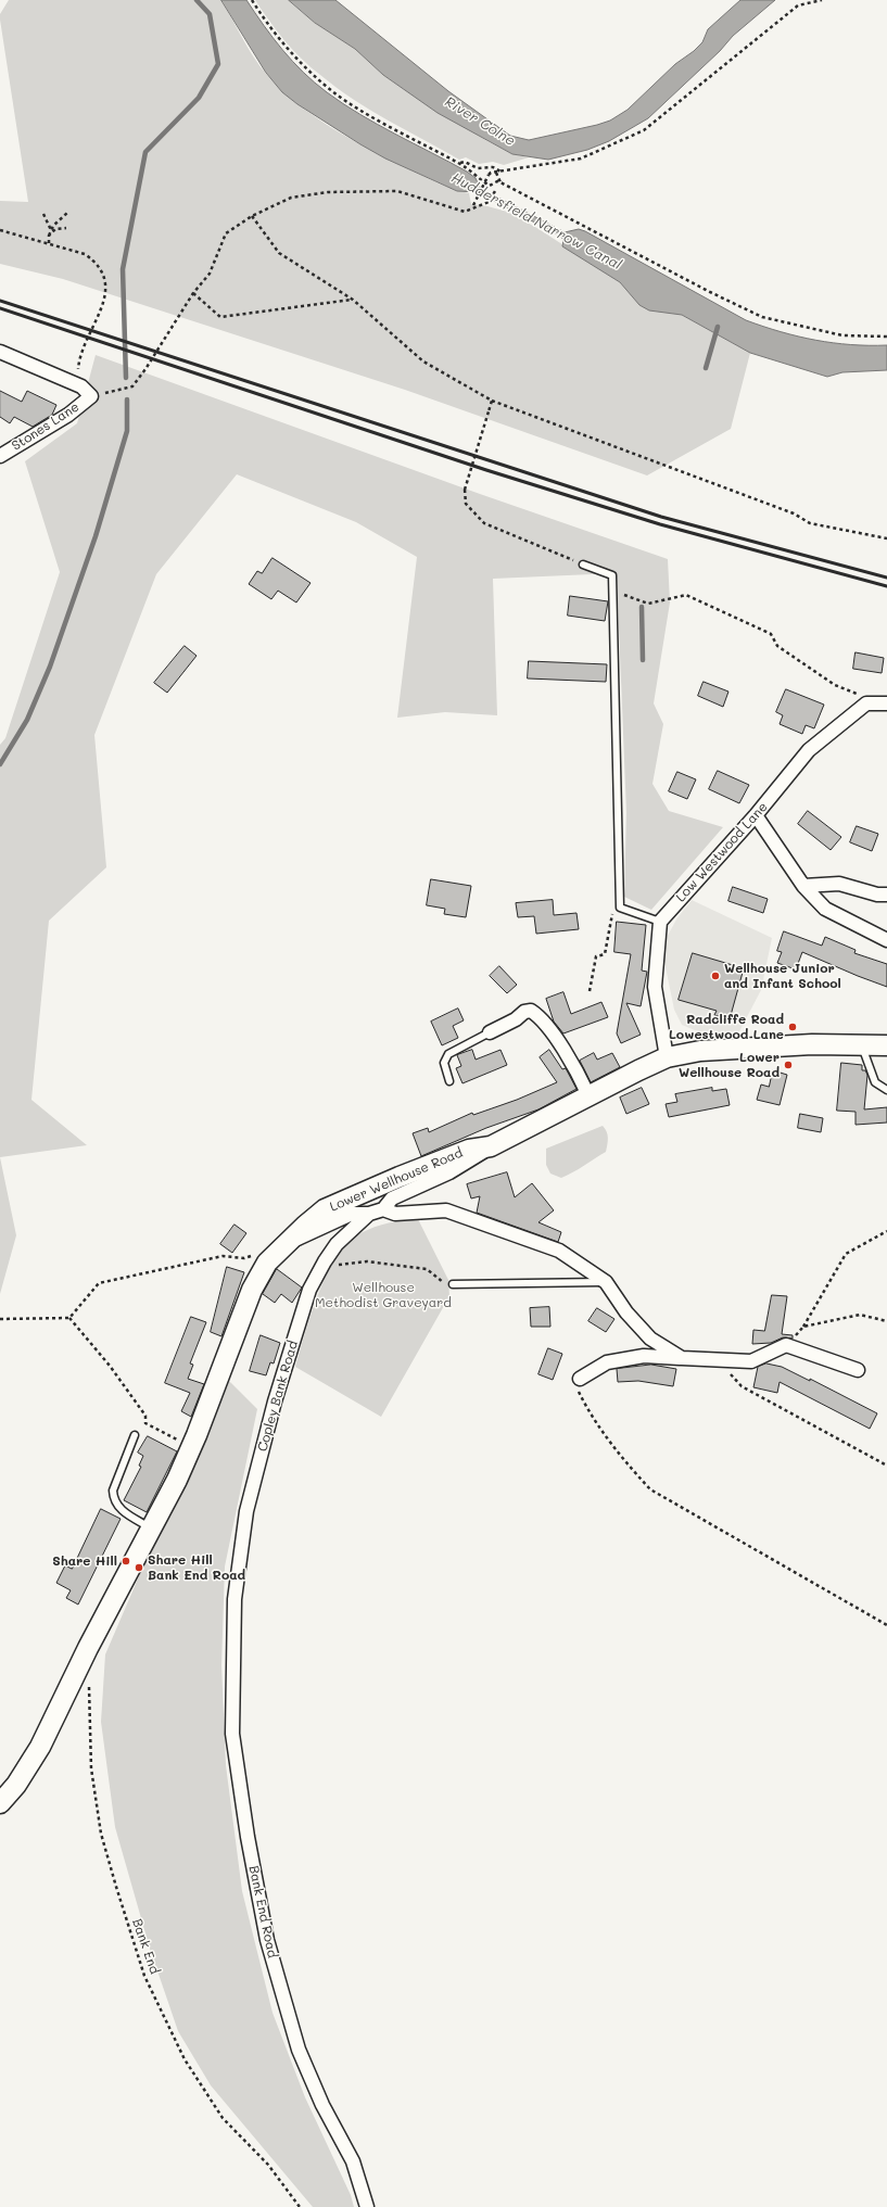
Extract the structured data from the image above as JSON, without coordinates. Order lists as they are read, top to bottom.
{
  "streets": {
    "street": [
      "Stones Lane",
      "Low Westwood Lane",
      "Lower Wellhouse Road",
      "Copley Bank Road",
      "Bank End Road"
    ],
    "path": ["Bank End"]
  },
  "crossings": [
    ["Lower Wellhouse Road", "Copley Bank Road"],
    ["Copley Bank Road", "Bank End Road"]
  ],
  "water": ["River Colne", "Huddersfield Narrow Canal"],
  "parks": ["Wellhouse Methodist Graveyard"],
  "places": [
    "Wellhouse Junior and Infant School",
    "Radcliffe Road Lowestwood Lane",
    "Lower Wellhouse Road",
    "Share Hill",
    "Share Hill Bank End Road"
  ]
}
